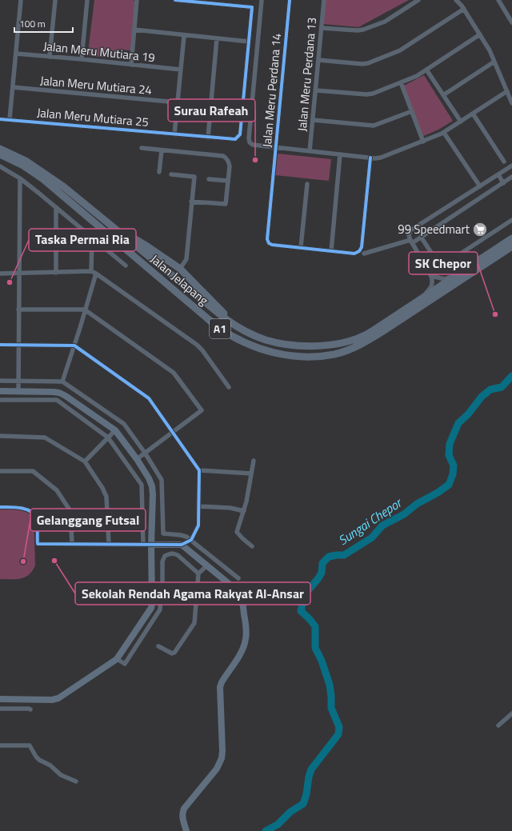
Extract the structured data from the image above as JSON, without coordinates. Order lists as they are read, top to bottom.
{
  "streets": {
    "main road": ["Jalan Jelapang", "A1"],
    "street": [
      "Jalan Meru Mutiara 19",
      "Jalan Meru Perdana 13",
      "Jalan Meru Mutiara 24",
      "Jalan Meru Perdana 14",
      "Jalan Meru Mutiara 25"
    ]
  },
  "water": ["Sungai Chepor"],
  "places": {
    "other": [
      "Surau Rafeah",
      "Taska Permai Ria",
      "SK Chepor",
      "Sekolah Rendah Agama Rakyat Al-Ansar",
      "Gelanggang Futsal"
    ],
    "supermarket": ["99 Speedmart"]
  },
  "scale_bar": "100 m"
}
